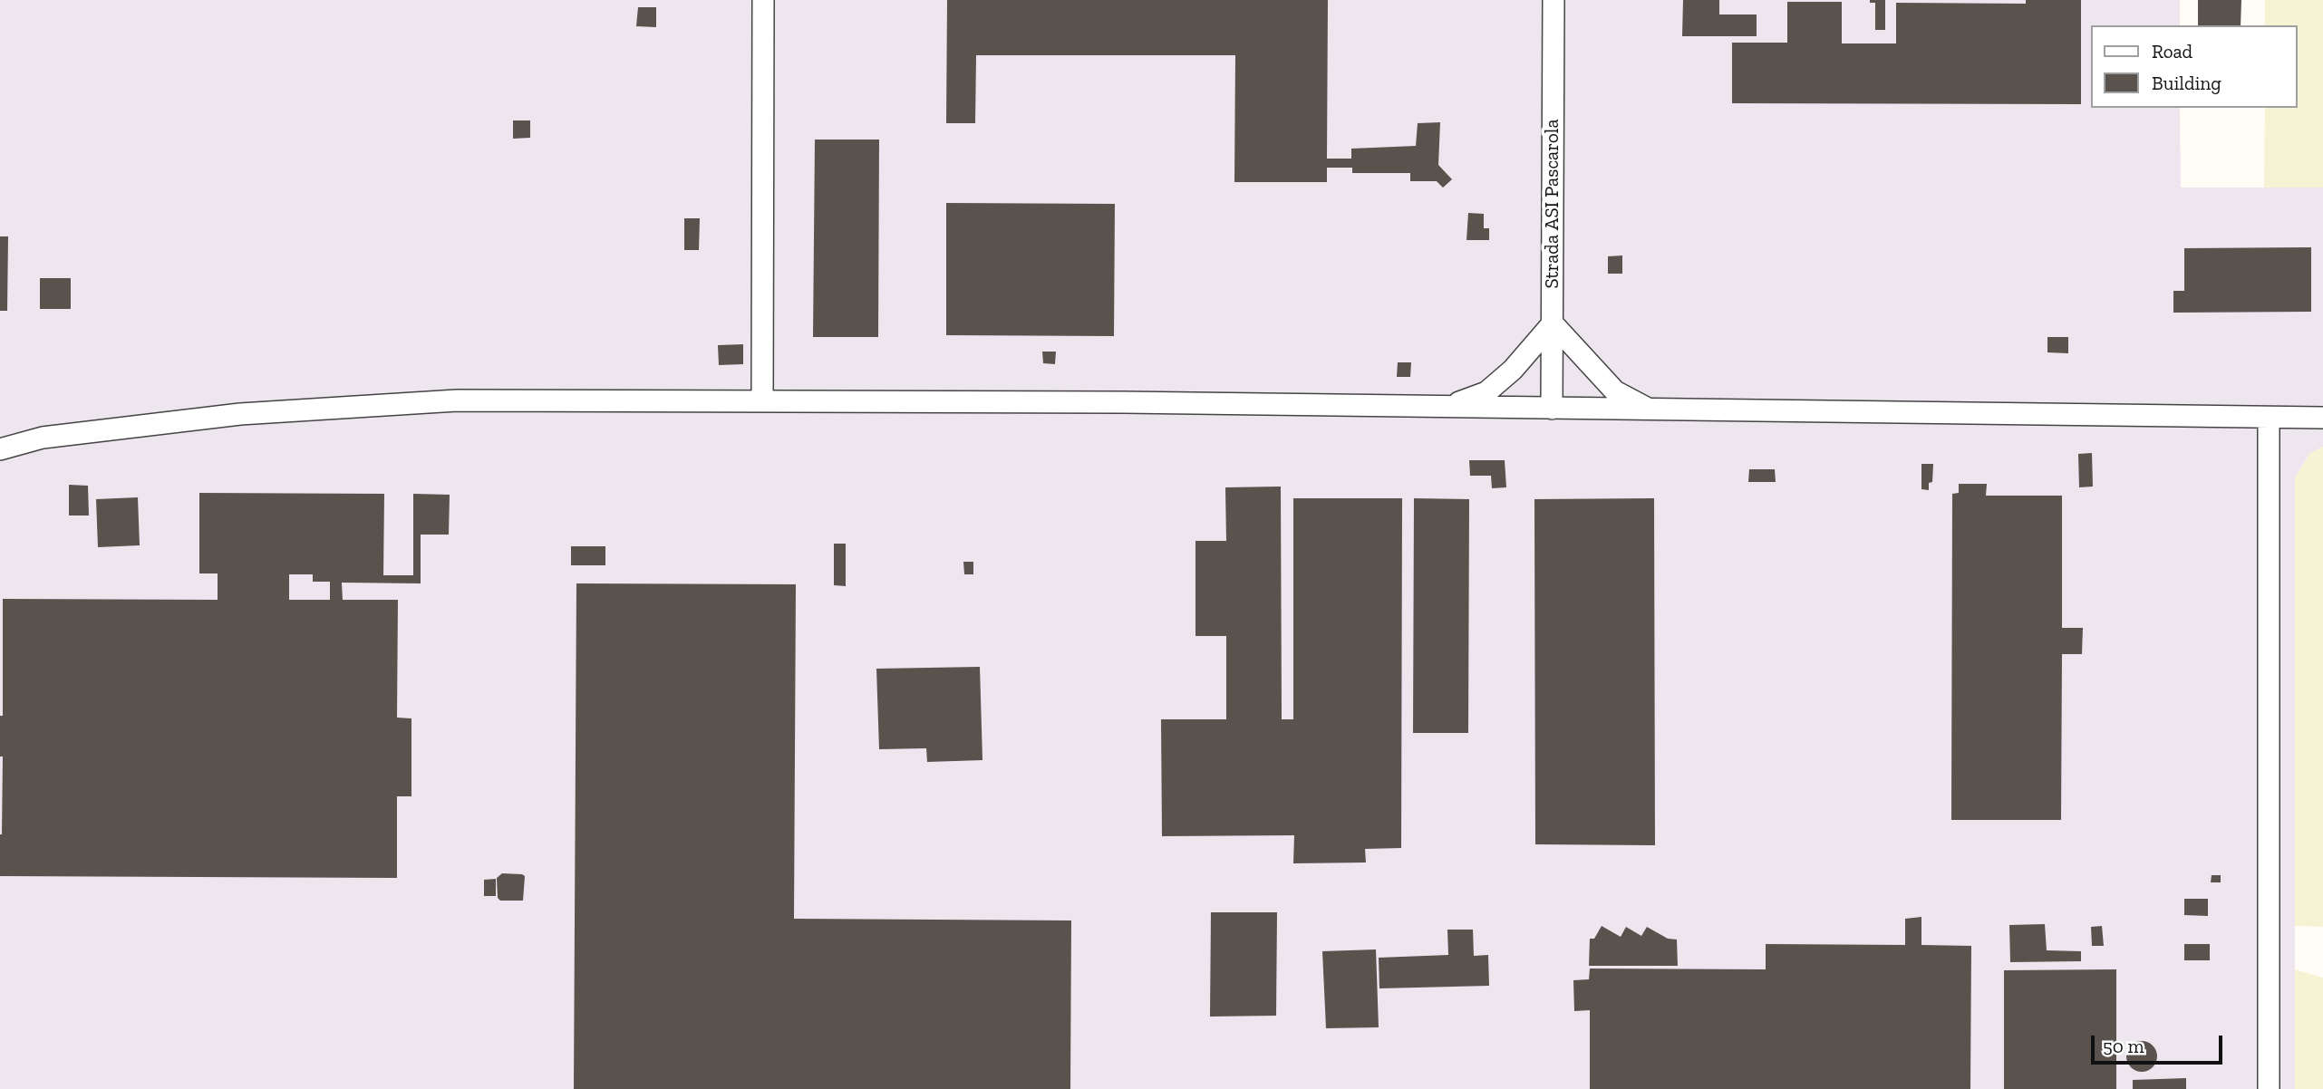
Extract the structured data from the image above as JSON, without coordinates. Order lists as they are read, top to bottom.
{
  "streets": {
    "street": ["Strada ASI Pascarola"]
  },
  "legend": ["Road", "Building"],
  "scale_bar": "50 m"
}
